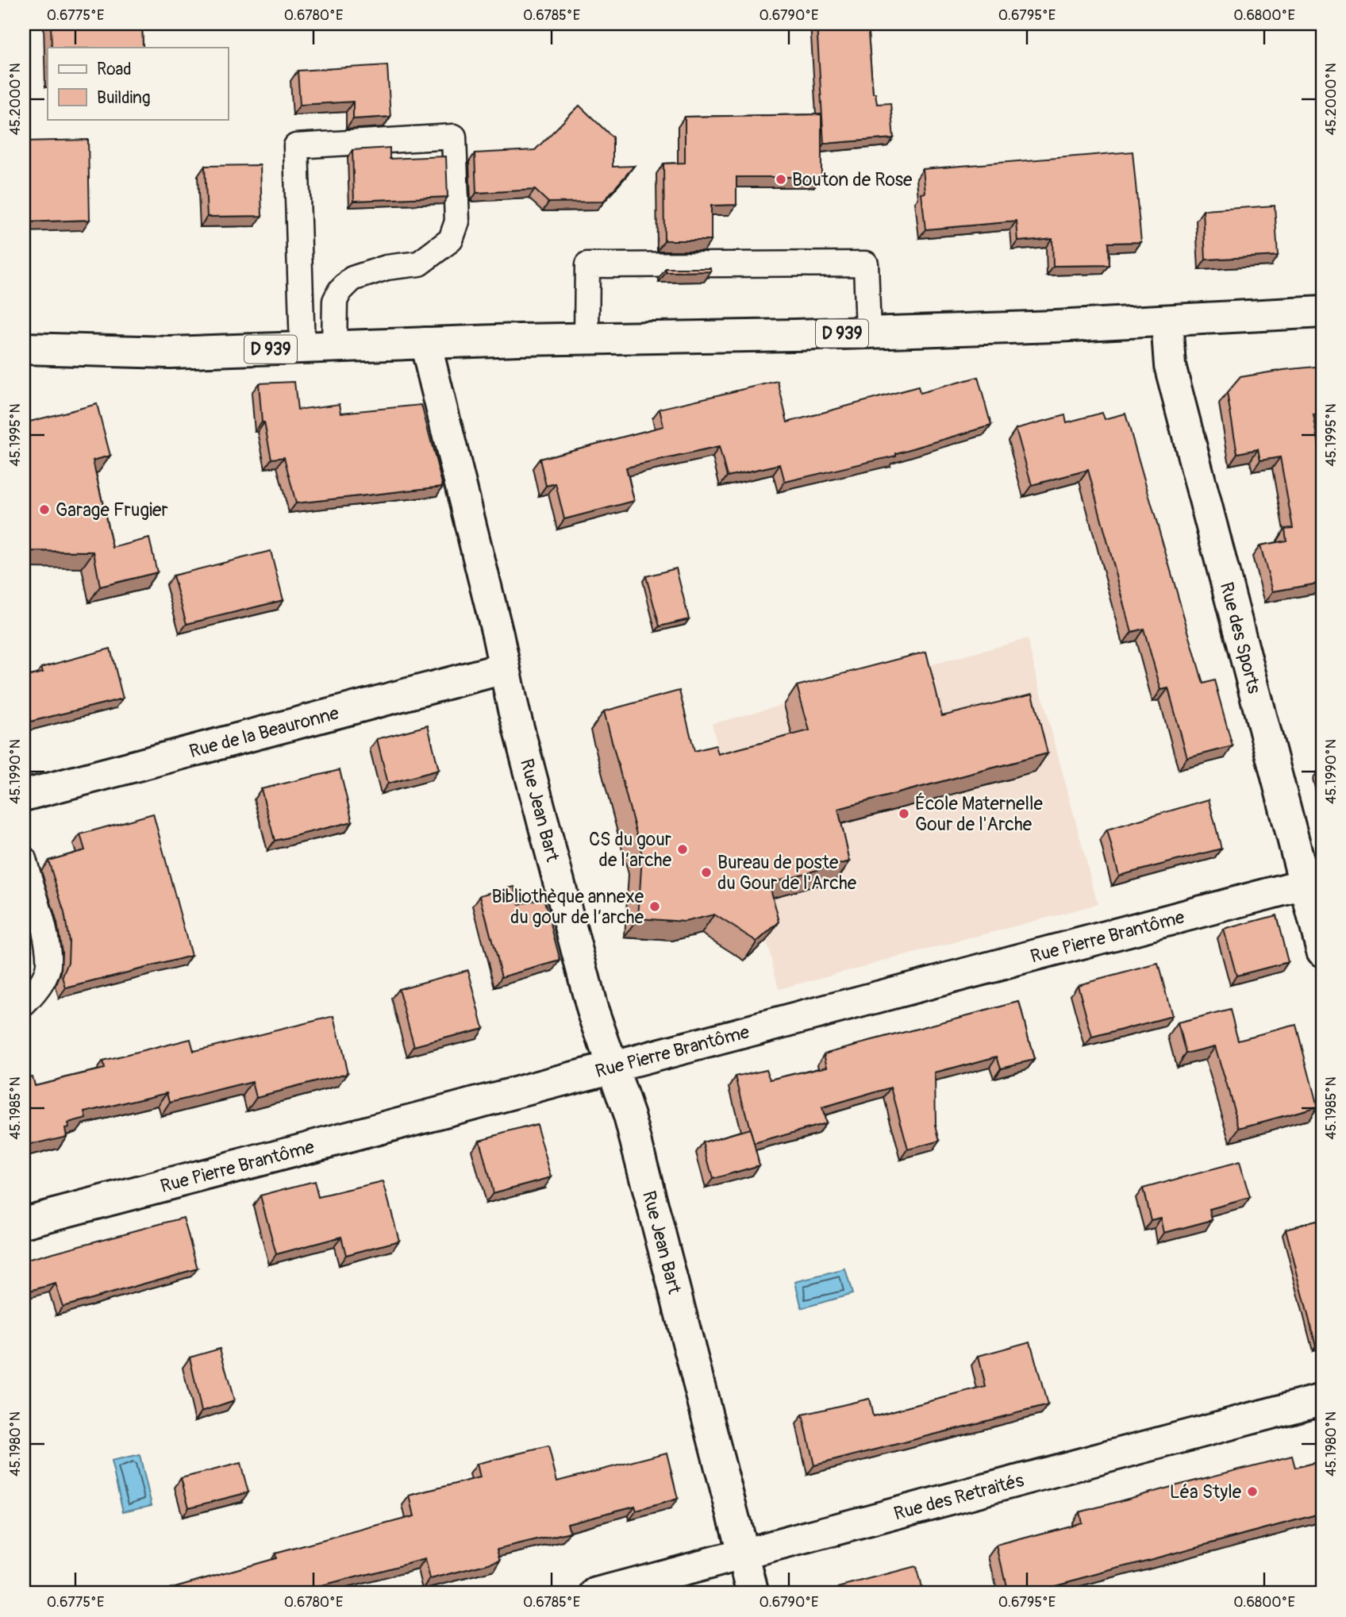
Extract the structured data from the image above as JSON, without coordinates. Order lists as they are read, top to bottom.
{
  "streets": {
    "street": [
      "D 939",
      "Rue des Sports",
      "Rue de la Beauronne",
      "Rue Jean Bart",
      "Rue Pierre Brantôme",
      "Rue des Retraités"
    ]
  },
  "crossings": [
    ["D 939", "Rue des Sports"],
    ["D 939", "Rue Jean Bart"],
    ["Rue des Sports", "Rue Pierre Brantôme"],
    ["Rue de la Beauronne", "Rue Jean Bart"],
    ["Rue Jean Bart", "Rue Pierre Brantôme"],
    ["Rue Jean Bart", "Rue des Retraités"]
  ],
  "places": [
    "Bouton de Rose",
    "Garage Frugier",
    "École Maternelle Gour de l'Arche",
    "CS du gour de l’arche",
    "Bureau de poste du Gour de l'Arche",
    "Bibliothèque annexe du gour de l’arche",
    "Léa Style"
  ],
  "legend": ["Road", "Building"],
  "coordinates": [
    "0.6775°E",
    "0.6780°E",
    "0.6785°E",
    "0.6790°E",
    "0.6795°E",
    "0.6800°E",
    "45.2000°N",
    "45.1995°N",
    "45.1990°N",
    "45.1985°N",
    "45.1980°N"
  ]
}
